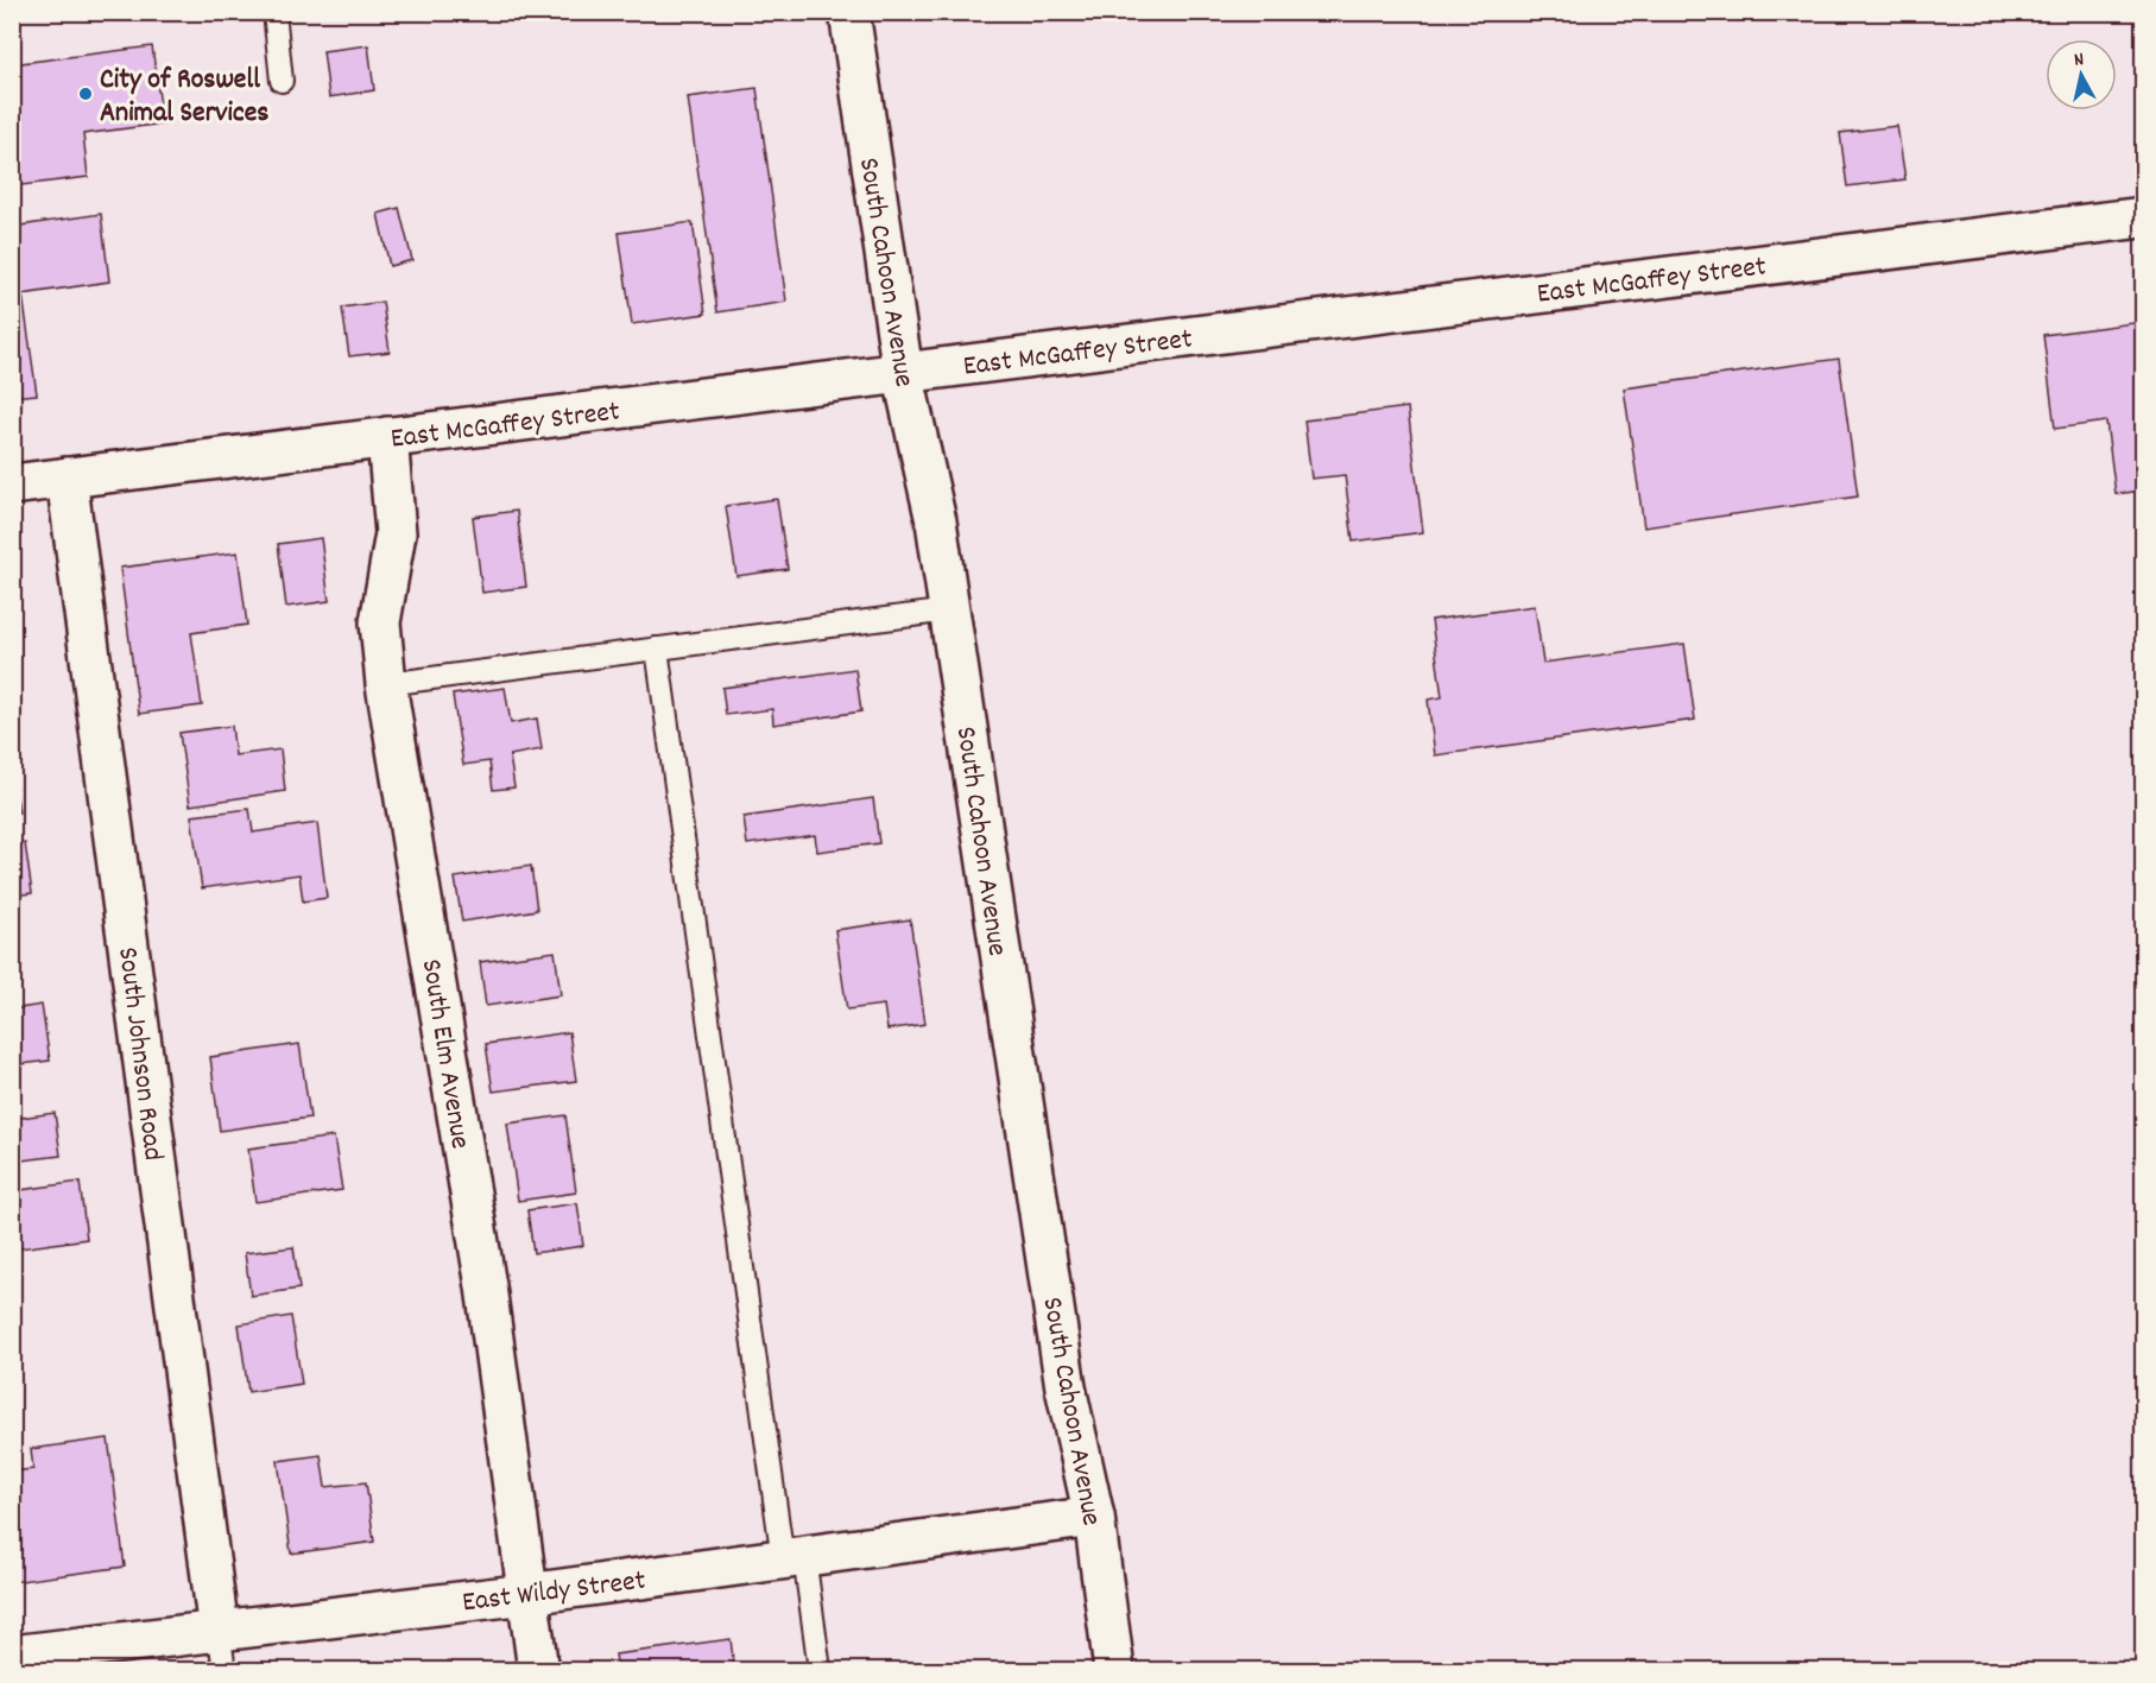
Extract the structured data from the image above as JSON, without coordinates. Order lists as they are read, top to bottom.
{
  "streets": {
    "street": [
      "South Cahoon Avenue",
      "East McGaffey Street",
      "South Johnson Road",
      "South Elm Avenue",
      "East Wildy Street"
    ]
  },
  "crossings": [
    ["South Cahoon Avenue", "East McGaffey Street"],
    ["South Cahoon Avenue", "East Wildy Street"],
    ["East McGaffey Street", "South Johnson Road"],
    ["East McGaffey Street", "South Elm Avenue"],
    ["South Johnson Road", "East Wildy Street"],
    ["South Elm Avenue", "East Wildy Street"]
  ],
  "places": ["City of Roswell Animal Services"],
  "north": "top"
}
